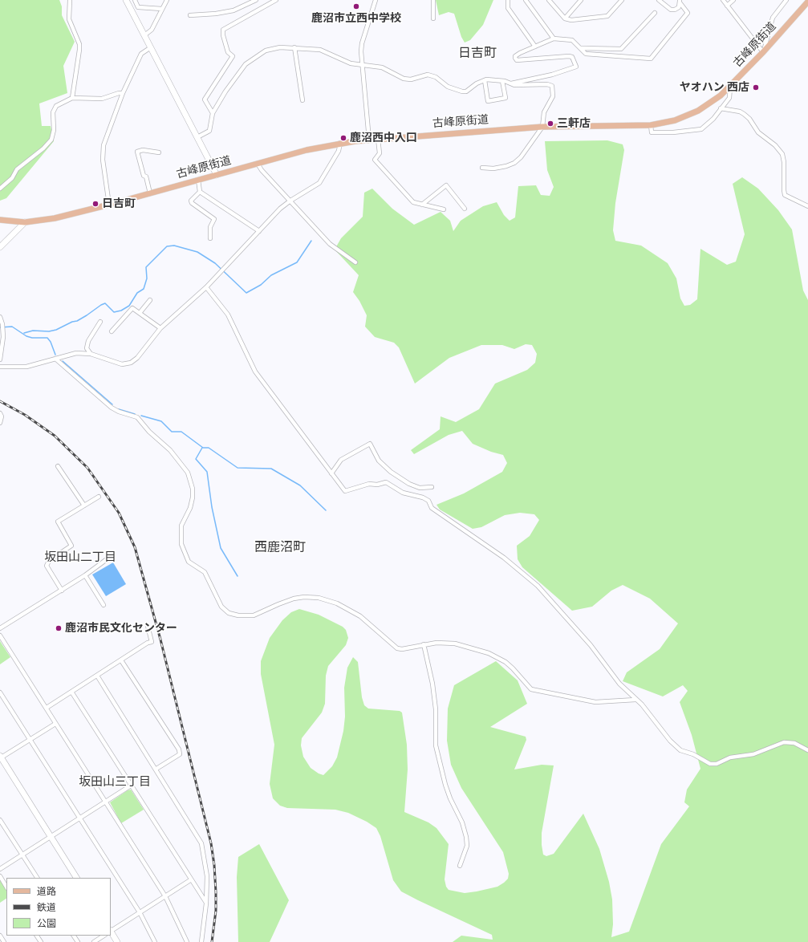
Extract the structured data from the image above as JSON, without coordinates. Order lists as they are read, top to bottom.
{
  "streets": {
    "main road": ["古峰原街道"]
  },
  "districts": [
    "日吉町",
    "西鹿沼町",
    "坂田山二丁目",
    "坂田山三丁目"
  ],
  "places": [
    "鹿沼市立西中学校",
    "ヤオハン 西店",
    "三軒店",
    "鹿沼西中入口",
    "日吉町",
    "鹿沼市民文化センター"
  ],
  "legend": ["道路", "鉄道", "公園"]
}
